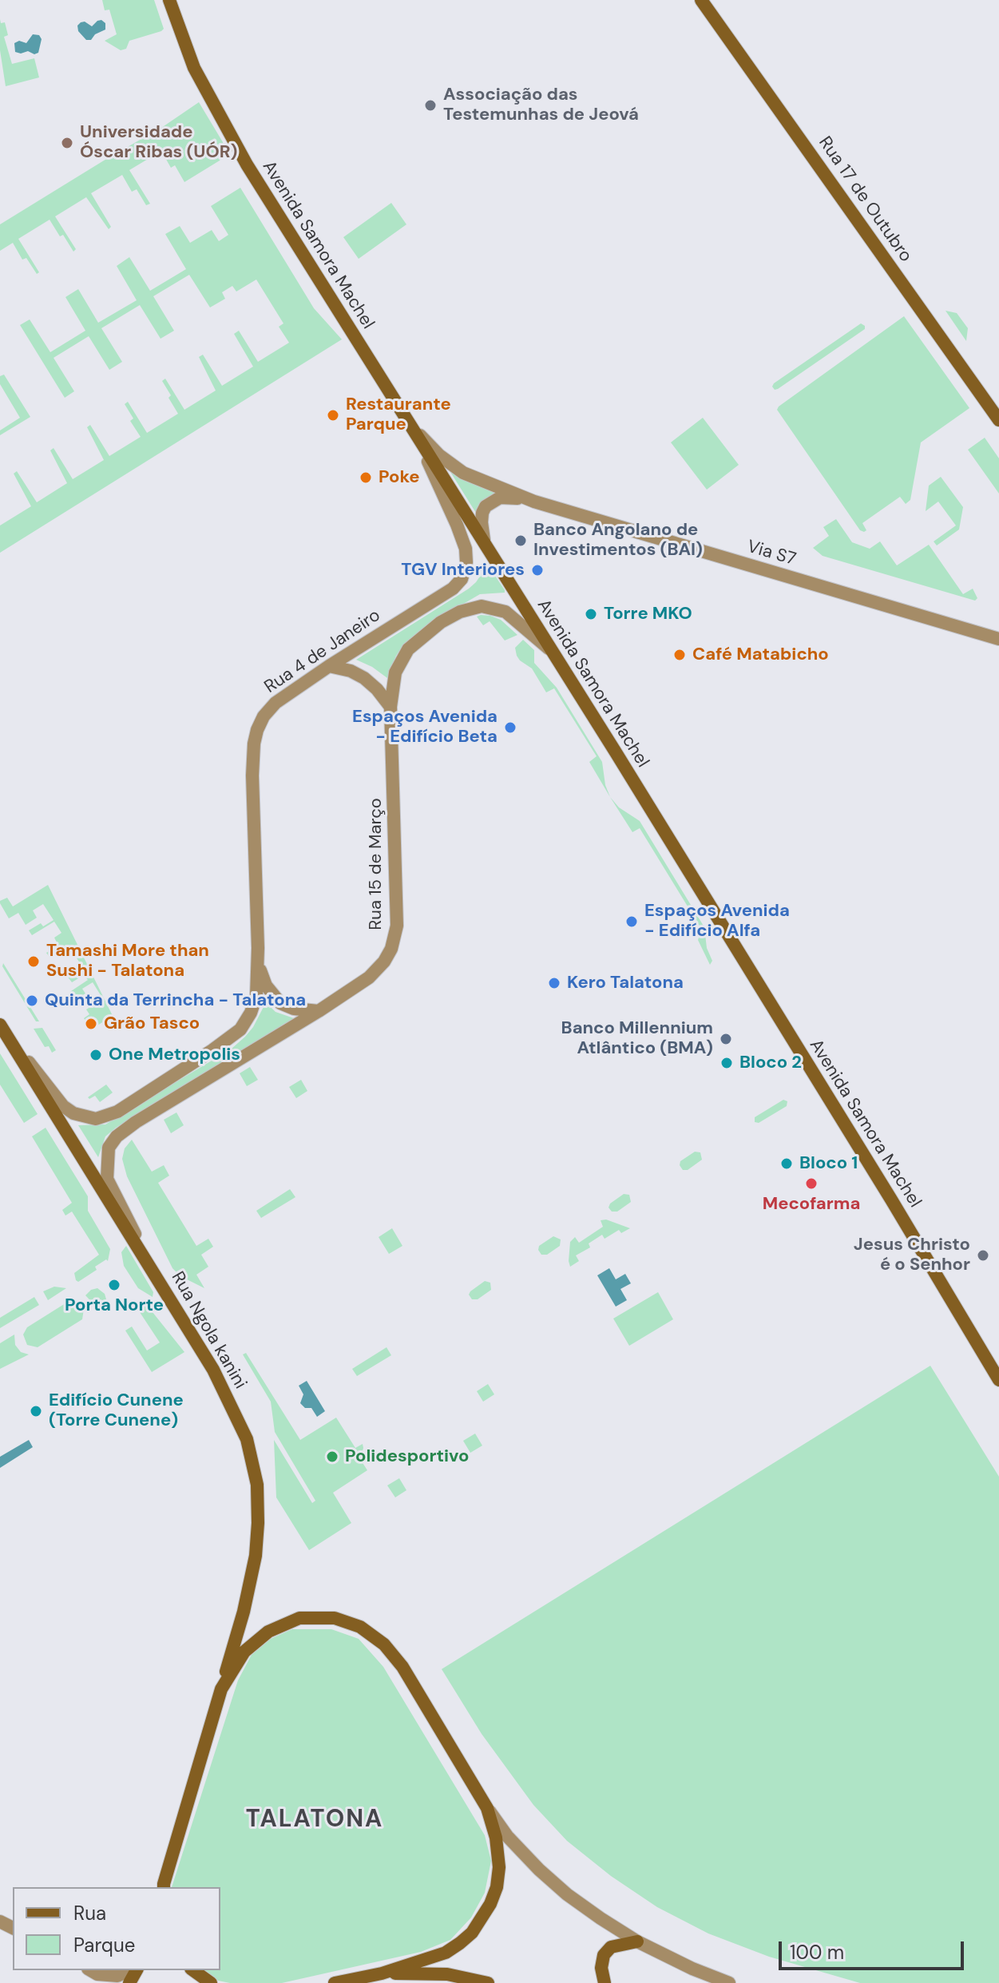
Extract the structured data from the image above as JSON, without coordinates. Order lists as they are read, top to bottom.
{
  "streets": {
    "main road": ["Rua 17 de Outubro", "Avenida Samora Machel", "Rua Ngola kanini"],
    "street": ["Via S7", "Rua 4 de Janeiro", "Rua 15 de Março"]
  },
  "crossings": [
    ["Avenida Samora Machel", "Via S7"],
    ["Avenida Samora Machel", "Rua 4 de Janeiro"],
    ["Avenida Samora Machel", "Rua 15 de Março"],
    ["Via S7", "Rua 4 de Janeiro"],
    ["Rua 4 de Janeiro", "Rua 15 de Março"],
    ["Rua 4 de Janeiro", "Rua Ngola kanini"],
    ["Rua 15 de Março", "Rua Ngola kanini"]
  ],
  "districts": ["TALATONA"],
  "places": [
    "Associação das Testemunhas de Jeová",
    "Universidade Óscar Ribas (UÓR)",
    "Restaurante Parque",
    "Poke",
    "Banco Angolano de Investimentos (BAI)",
    "TGV Interiores",
    "Torre MKO",
    "Café Matabicho",
    "Espaços Avenida - Edifício Beta",
    "Espaços Avenida - Edifício Alfa",
    "Tamashi More than Sushi - Talatona",
    "Kero Talatona",
    "Quinta da Terrincha - Talatona",
    "Grão Tasco",
    "Banco Millennium Atlântico (BMA)",
    "One Metropolis",
    "Bloco 2",
    "Bloco 1",
    "Mecofarma",
    "Jesus Christo é o Senhor",
    "Porta Norte",
    "Edifício Cunene (Torre Cunene)",
    "Polidesportivo"
  ],
  "legend": ["Rua", "Parque"],
  "scale_bar": "100 m"
}
